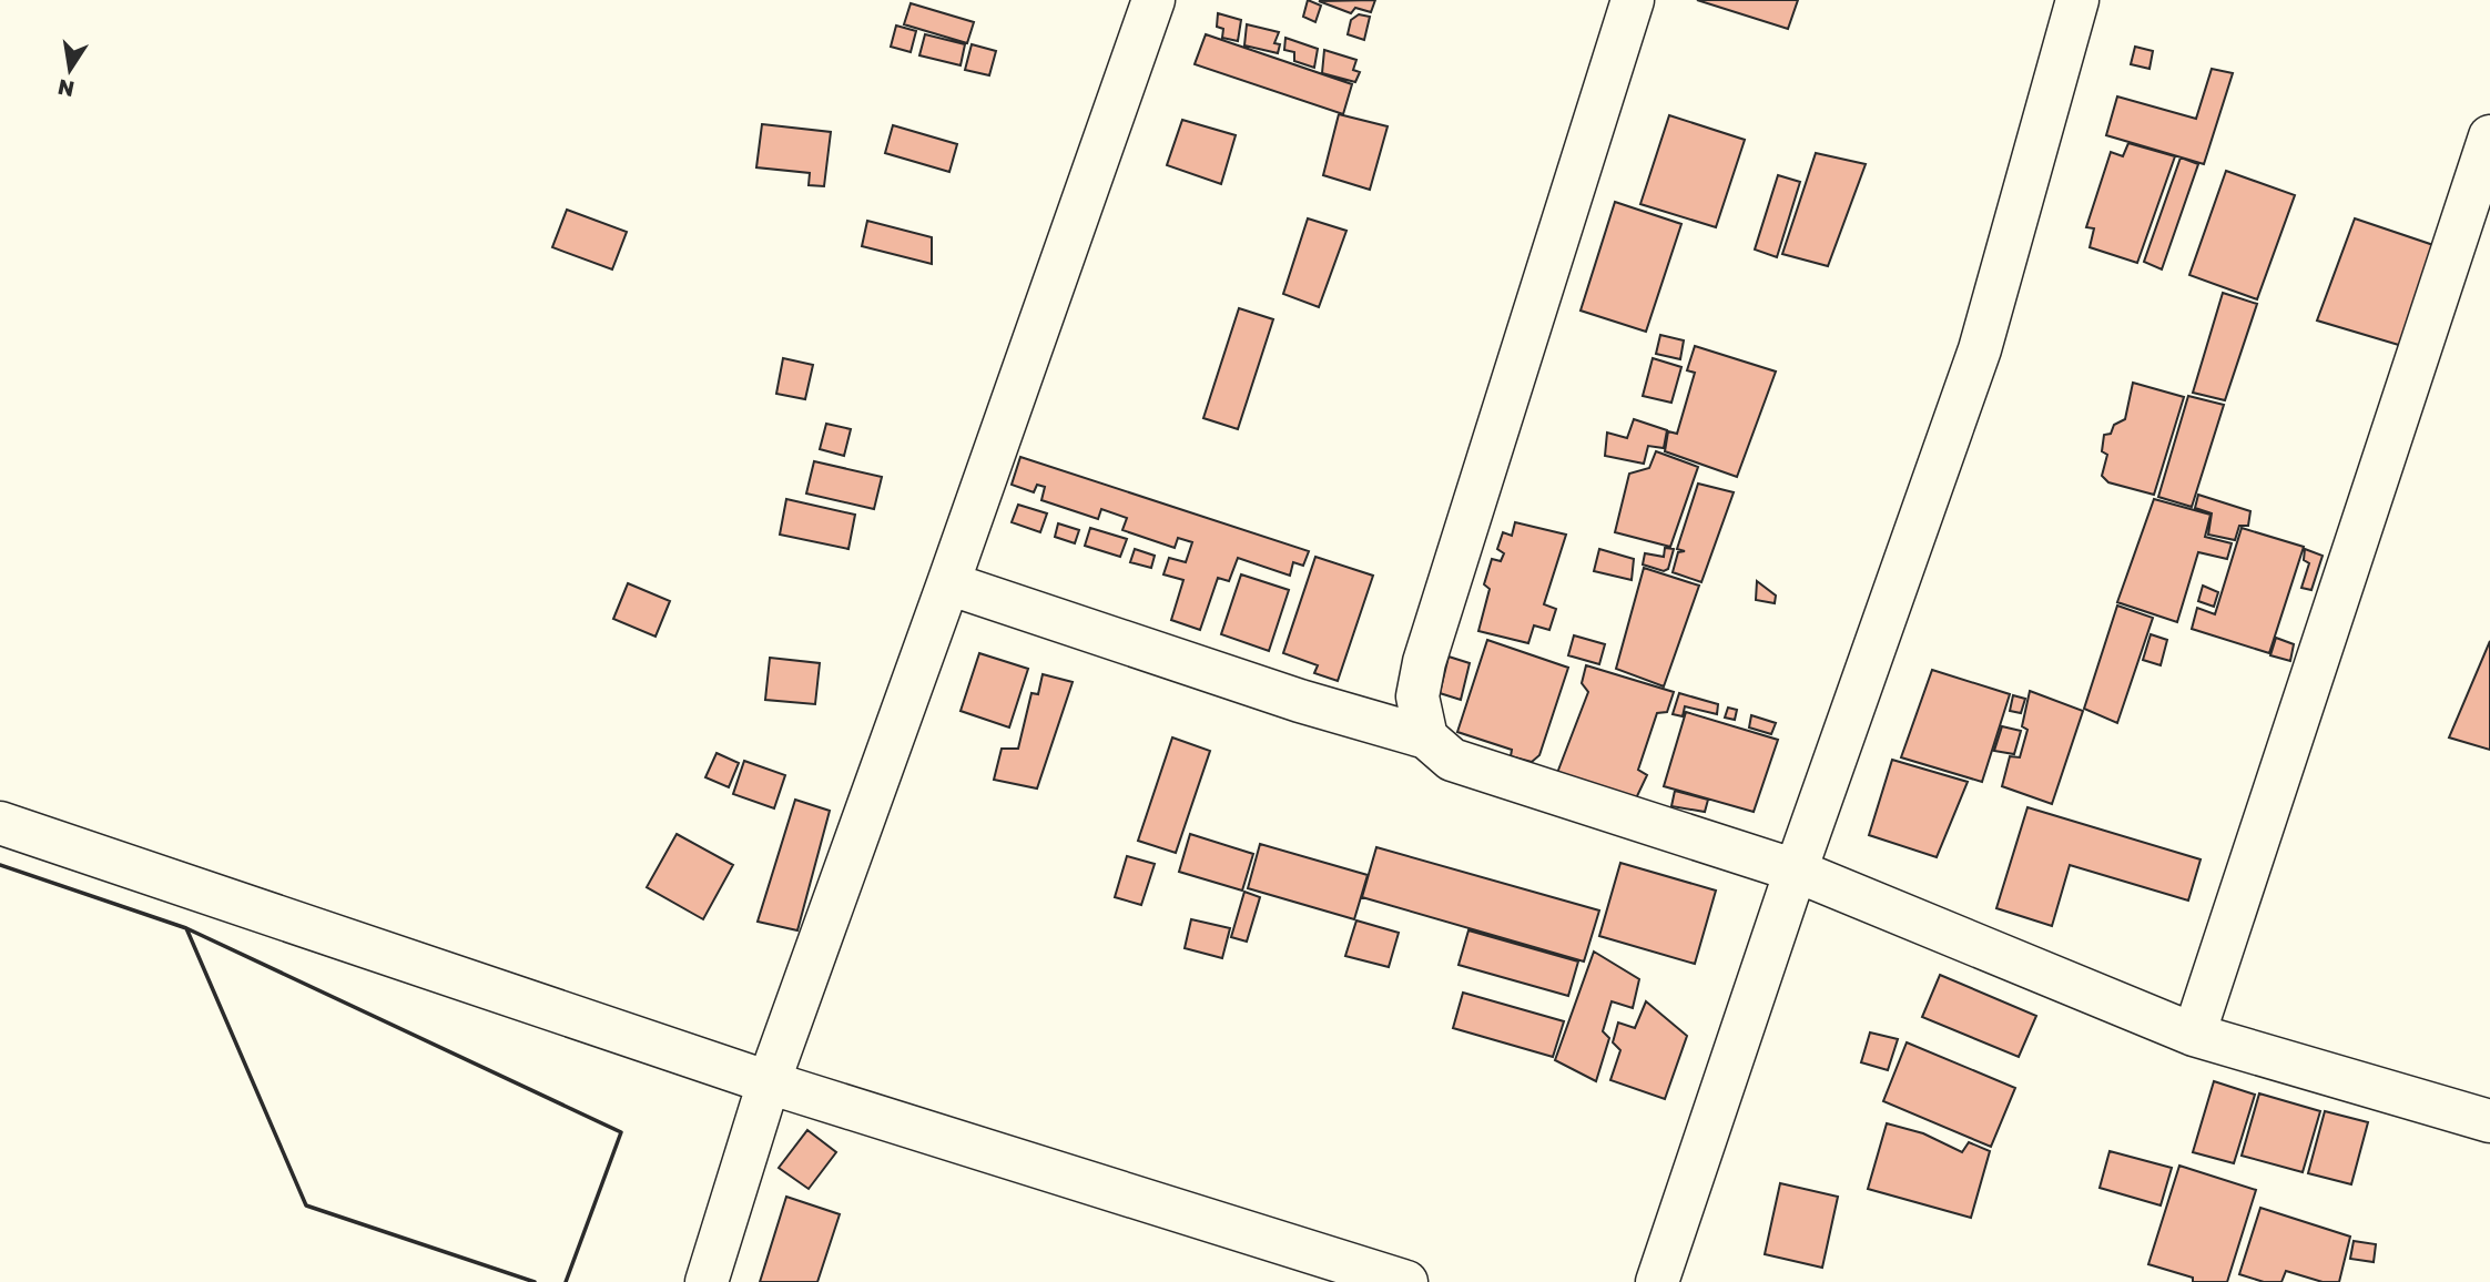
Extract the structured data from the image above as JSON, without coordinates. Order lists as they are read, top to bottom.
{
  "north": "bottom"
}
